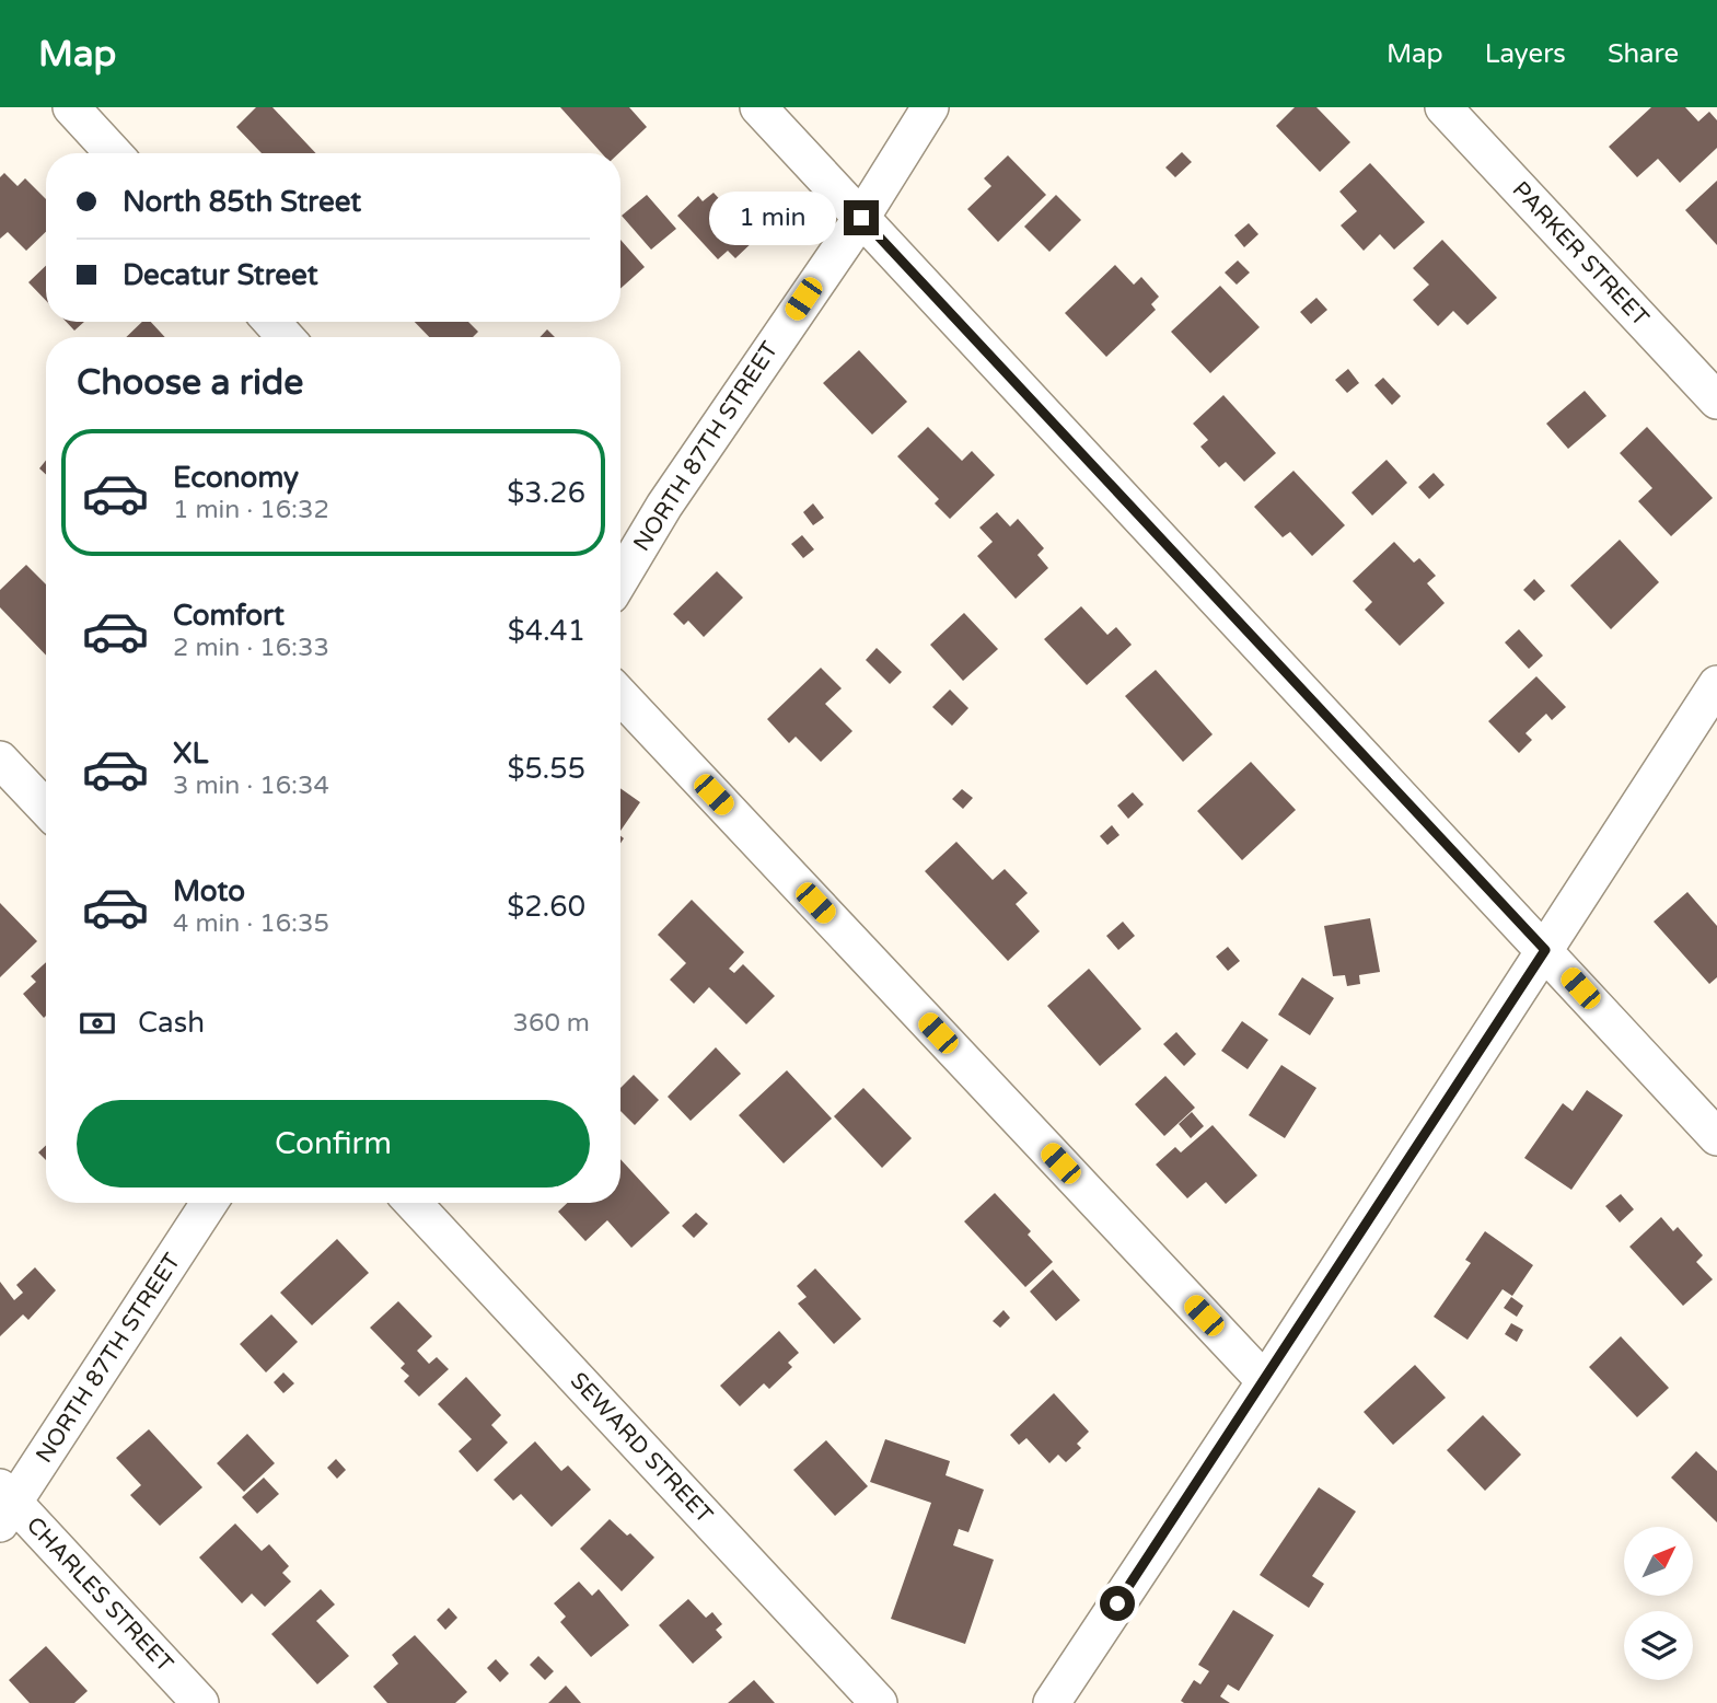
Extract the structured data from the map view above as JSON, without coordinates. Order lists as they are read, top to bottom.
{
  "streets": {
    "street": [
      "PARKER STREET",
      "NORTH 87TH STREET",
      "SEWARD STREET",
      "CHARLES STREET"
    ]
  },
  "crossings": [
    ["NORTH 87TH STREET", "CHARLES STREET"]
  ],
  "north": "top right",
  "page": {
    "header": "Map",
    "nav": ["Map", "Layers", "Share"],
    "banner": ["North 85th Street", "Decatur Street"],
    "bubble": "1 min",
    "heading": "Choose a ride",
    "list": [
      {
        "name": "Economy",
        "note": "1 min · 16:32",
        "value": "$3.26"
      },
      {
        "name": "Comfort",
        "note": "2 min · 16:33",
        "value": "$4.41"
      },
      {
        "name": "XL",
        "note": "3 min · 16:34",
        "value": "$5.55"
      },
      {
        "name": "Moto",
        "note": "4 min · 16:35",
        "value": "$2.60"
      }
    ],
    "pay": ["Cash", "360 m"],
    "buttons": "Confirm"
  }
}
